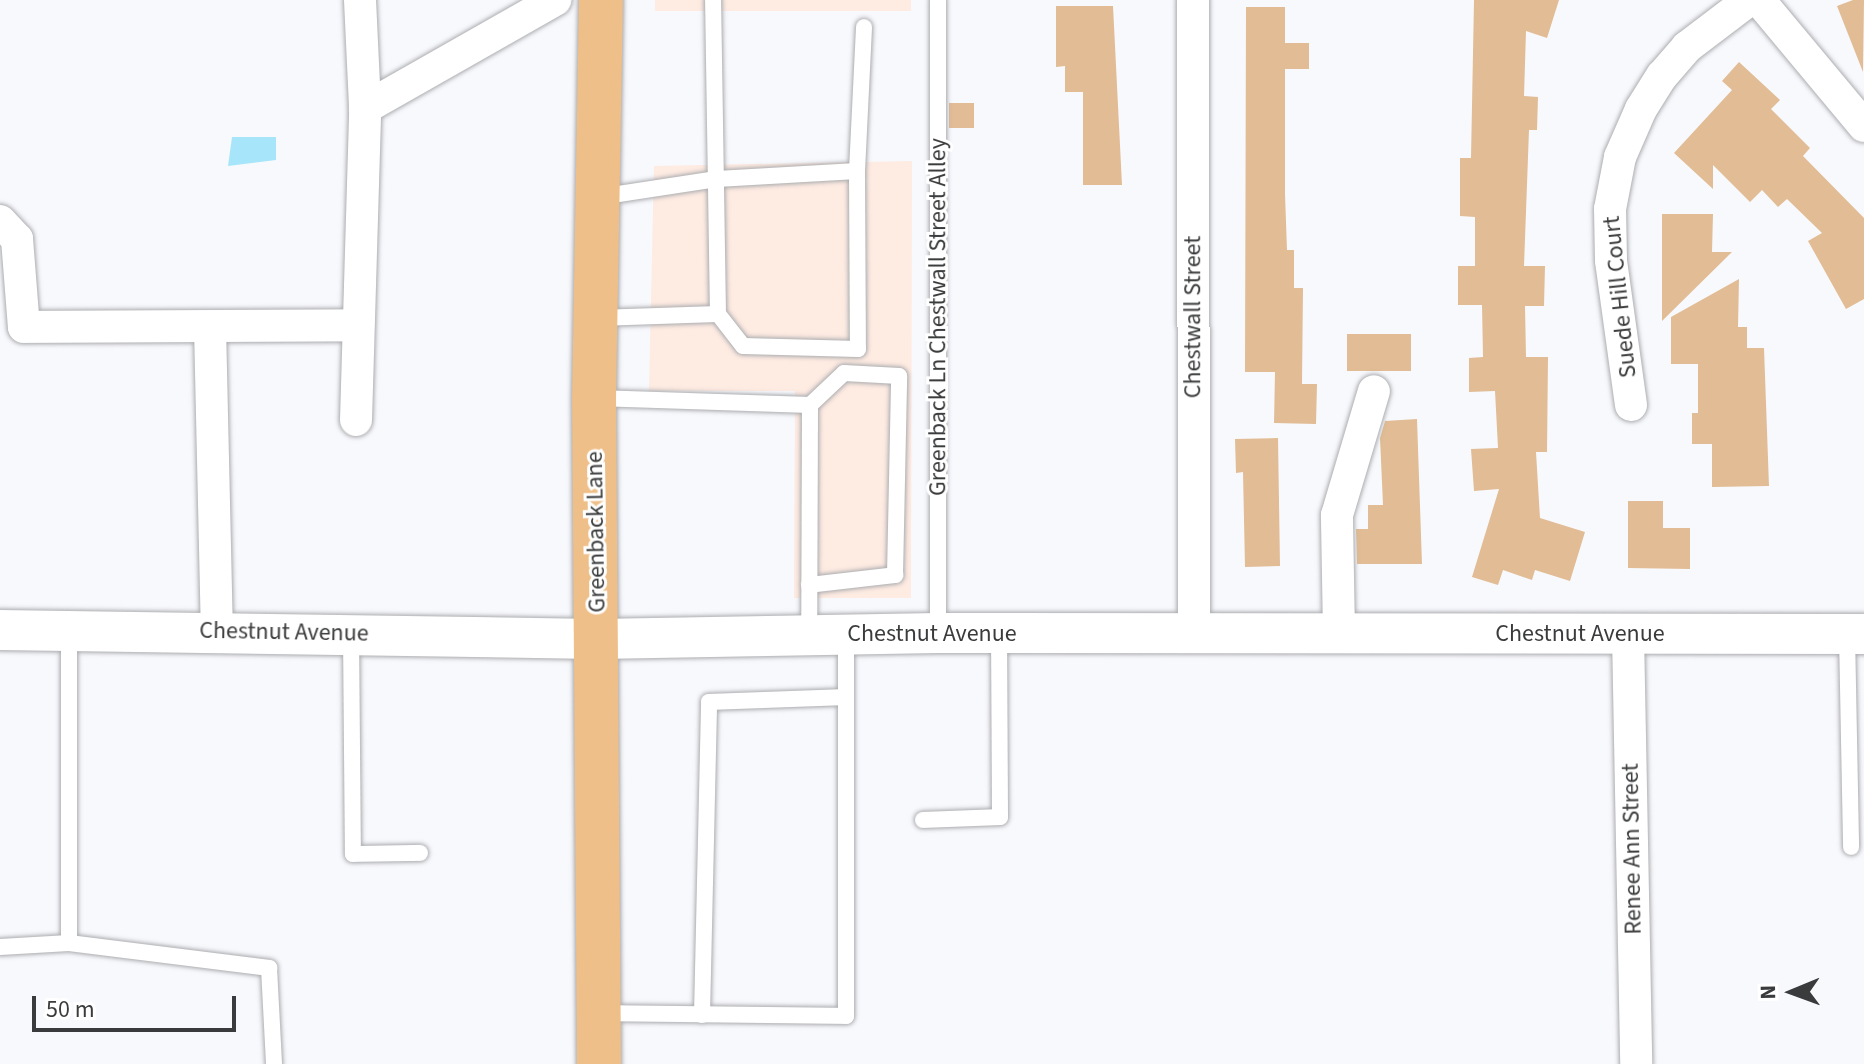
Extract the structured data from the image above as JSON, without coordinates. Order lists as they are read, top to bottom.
{
  "streets": {
    "main road": ["Greenback Lane"],
    "street": [
      "Suede Hill Court",
      "Chestwall Street",
      "Chestnut Avenue",
      "Renee Ann Street"
    ],
    "lane": ["Greenback Ln Chestwall Street Alley"]
  },
  "crossings": [
    ["Greenback Ln Chestwall Street Alley", "Chestnut Avenue"],
    ["Chestwall Street", "Chestnut Avenue"],
    ["Greenback Lane", "Chestnut Avenue"],
    ["Chestnut Avenue", "Renee Ann Street"]
  ],
  "scale_bar": "50 m",
  "north": "left"
}
